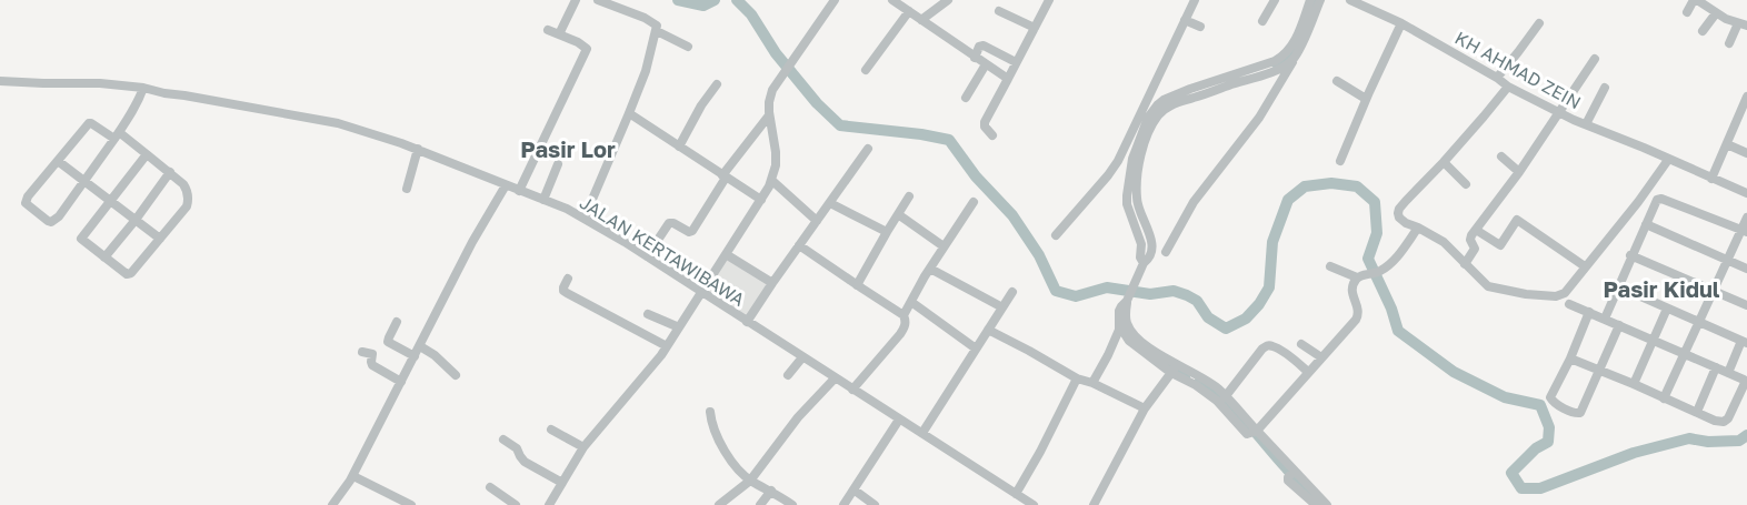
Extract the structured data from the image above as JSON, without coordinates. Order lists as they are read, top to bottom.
{
  "streets": {
    "street": ["KH AHMAD ZEIN", "JALAN KERTAWIBAWA"]
  },
  "districts": ["Pasir Lor", "Pasir Kidul"]
}
